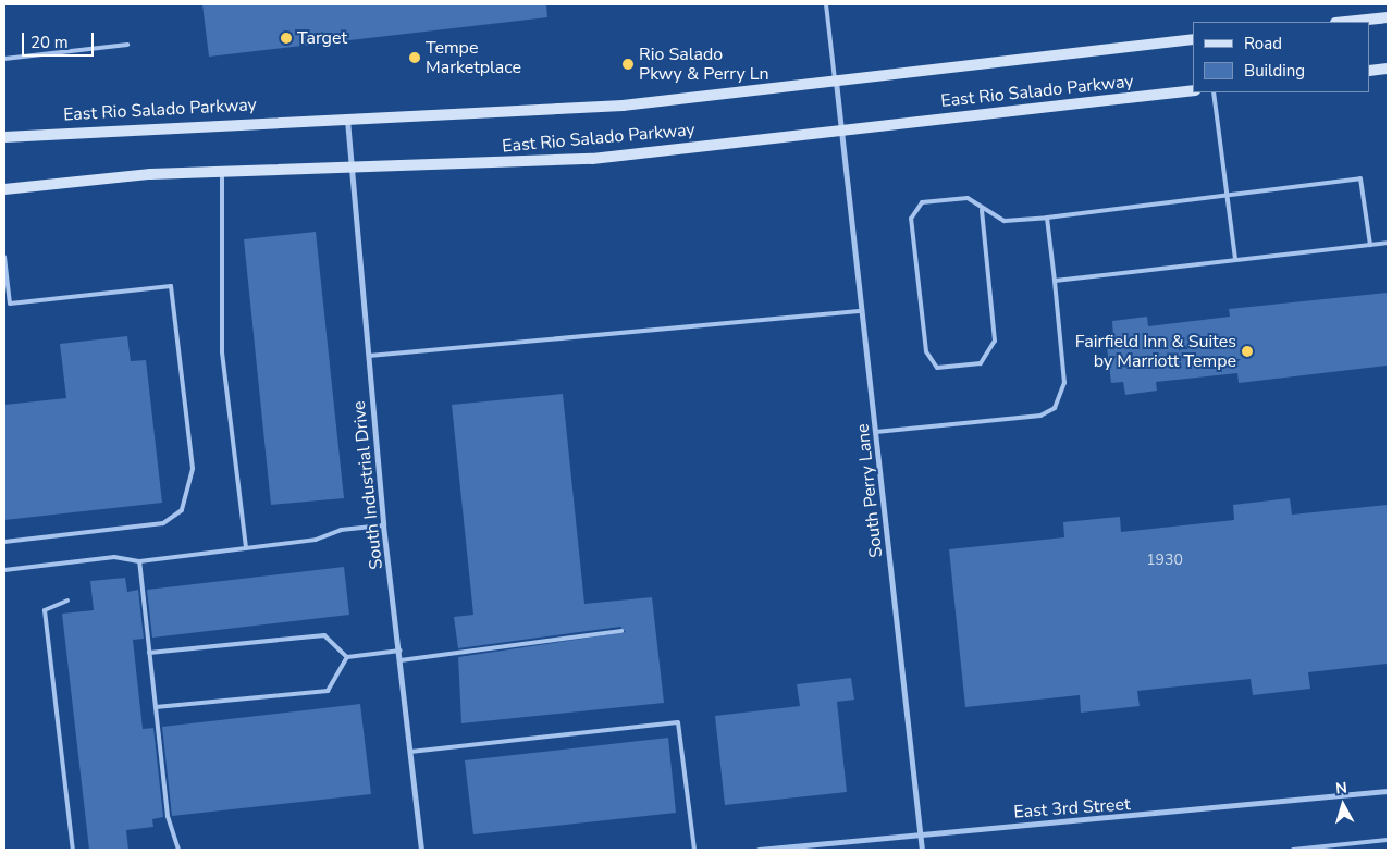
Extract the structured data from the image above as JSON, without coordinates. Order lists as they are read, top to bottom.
{
  "streets": {
    "main road": ["East Rio Salado Parkway"],
    "street": ["South Industrial Drive", "South Perry Lane", "East 3rd Street"]
  },
  "crossings": [
    ["East Rio Salado Parkway", "South Industrial Drive"],
    ["East Rio Salado Parkway", "South Perry Lane"],
    ["South Perry Lane", "East 3rd Street"]
  ],
  "places": [
    "Target",
    "Tempe Marketplace",
    "Rio Salado Pkwy & Perry Ln",
    "Fairfield Inn & Suites by Marriott Tempe"
  ],
  "house_numbers": ["1930"],
  "legend": ["Road", "Building"],
  "scale_bar": "20 m",
  "north": "top"
}
